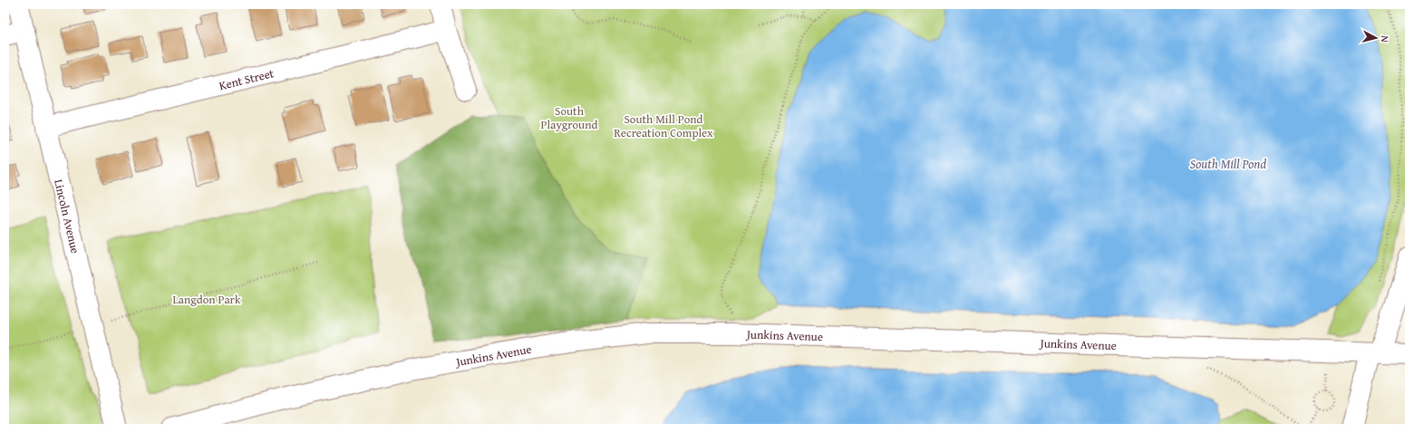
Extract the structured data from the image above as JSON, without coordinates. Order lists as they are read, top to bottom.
{
  "streets": {
    "street": ["Kent Street", "Lincoln Avenue", "Junkins Avenue"]
  },
  "crossings": [
    ["Kent Street", "Lincoln Avenue"]
  ],
  "water": ["South Mill Pond"],
  "parks": ["South Playground", "South Mill Pond Recreation Complex", "Langdon Park"],
  "north": "right"
}
